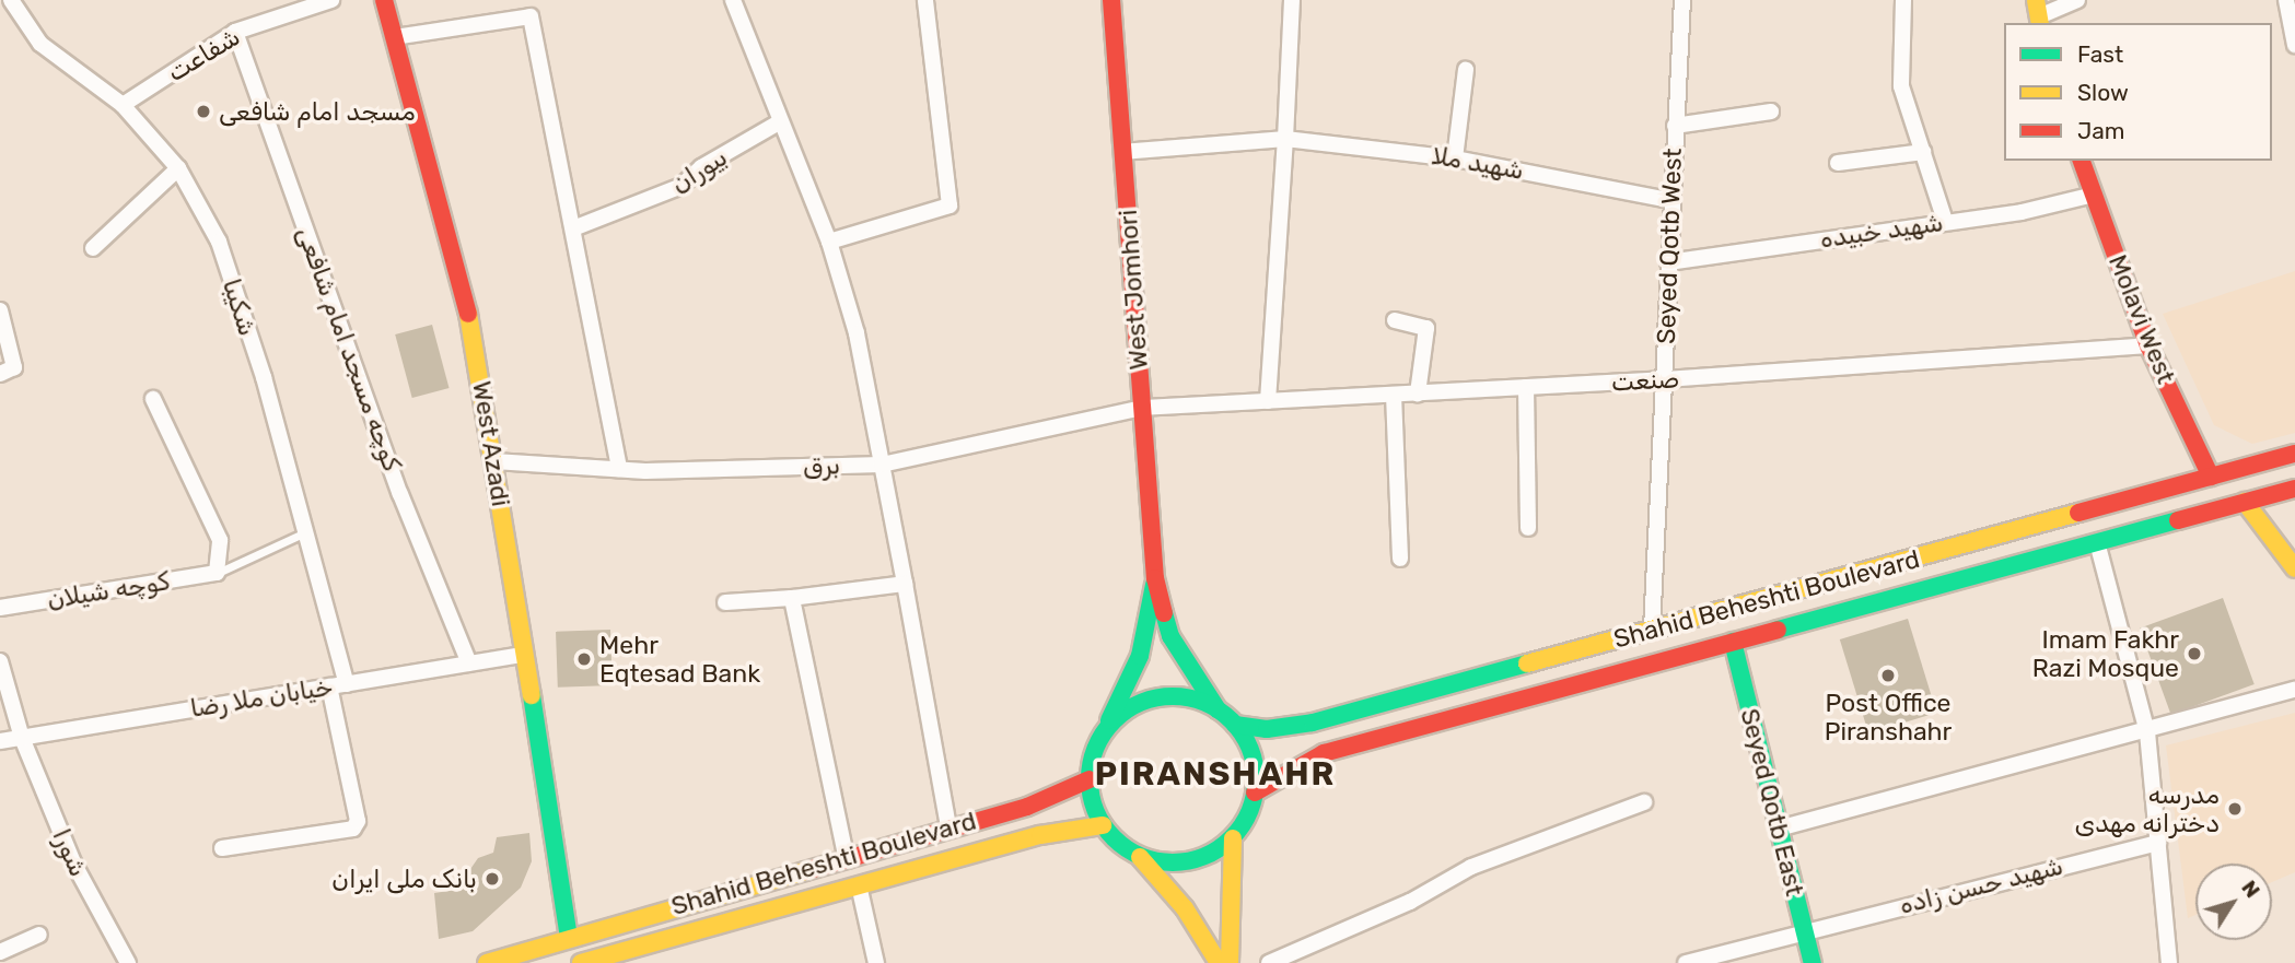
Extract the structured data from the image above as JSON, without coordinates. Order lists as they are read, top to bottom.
{
  "streets": {
    "main road": [
      "West Jomhori",
      "Molavi West",
      "West Azadi",
      "Shahid Beheshti Boulevard",
      "Seyed Qotb East"
    ],
    "street": [
      "شفاعت",
      "شهید ملا",
      "بیوران",
      "شهید خبیده",
      "Seyed Qotb West",
      "شکیبا",
      "کوچه مسجد امام شافعی",
      "صنعت",
      "برق",
      "کوچه شیلان",
      "خیابان ملا رضا",
      "شورا",
      "شهید حسن زاده"
    ]
  },
  "crossings": [
    ["شفاعت", "شکیبا"],
    ["شفاعت", "کوچه مسجد امام شافعی"],
    ["شهید ملا", "Seyed Qotb West"],
    ["شهید ملا", "West Jomhori"],
    ["شهید خبیده", "Seyed Qotb West"],
    ["شهید خبیده", "Molavi West"],
    ["Seyed Qotb West", "صنعت"],
    ["Seyed Qotb West", "Shahid Beheshti Boulevard"],
    ["West Jomhori", "صنعت"],
    ["West Jomhori", "برق"],
    ["شکیبا", "کوچه شیلان"],
    ["شکیبا", "خیابان ملا رضا"],
    ["Molavi West", "صنعت"],
    ["Molavi West", "Shahid Beheshti Boulevard"],
    ["کوچه مسجد امام شافعی", "خیابان ملا رضا"],
    ["صنعت", "برق"],
    ["West Azadi", "برق"],
    ["West Azadi", "Shahid Beheshti Boulevard"],
    ["West Azadi", "خیابان ملا رضا"],
    ["Shahid Beheshti Boulevard", "Seyed Qotb East"],
    ["خیابان ملا رضا", "شورا"],
    ["Seyed Qotb East", "شهید حسن زاده"]
  ],
  "districts": ["PIRANSHAHR"],
  "places": [
    "مسجد امام شافعی",
    "Imam Fakhr Razi Mosque",
    "Mehr Eqtesad Bank",
    "Post Office Piranshahr",
    "مدرسه دخترانه مهدی",
    "بانک ملی ایران"
  ],
  "legend": ["Fast", "Slow", "Jam"],
  "north": "top right"
}
